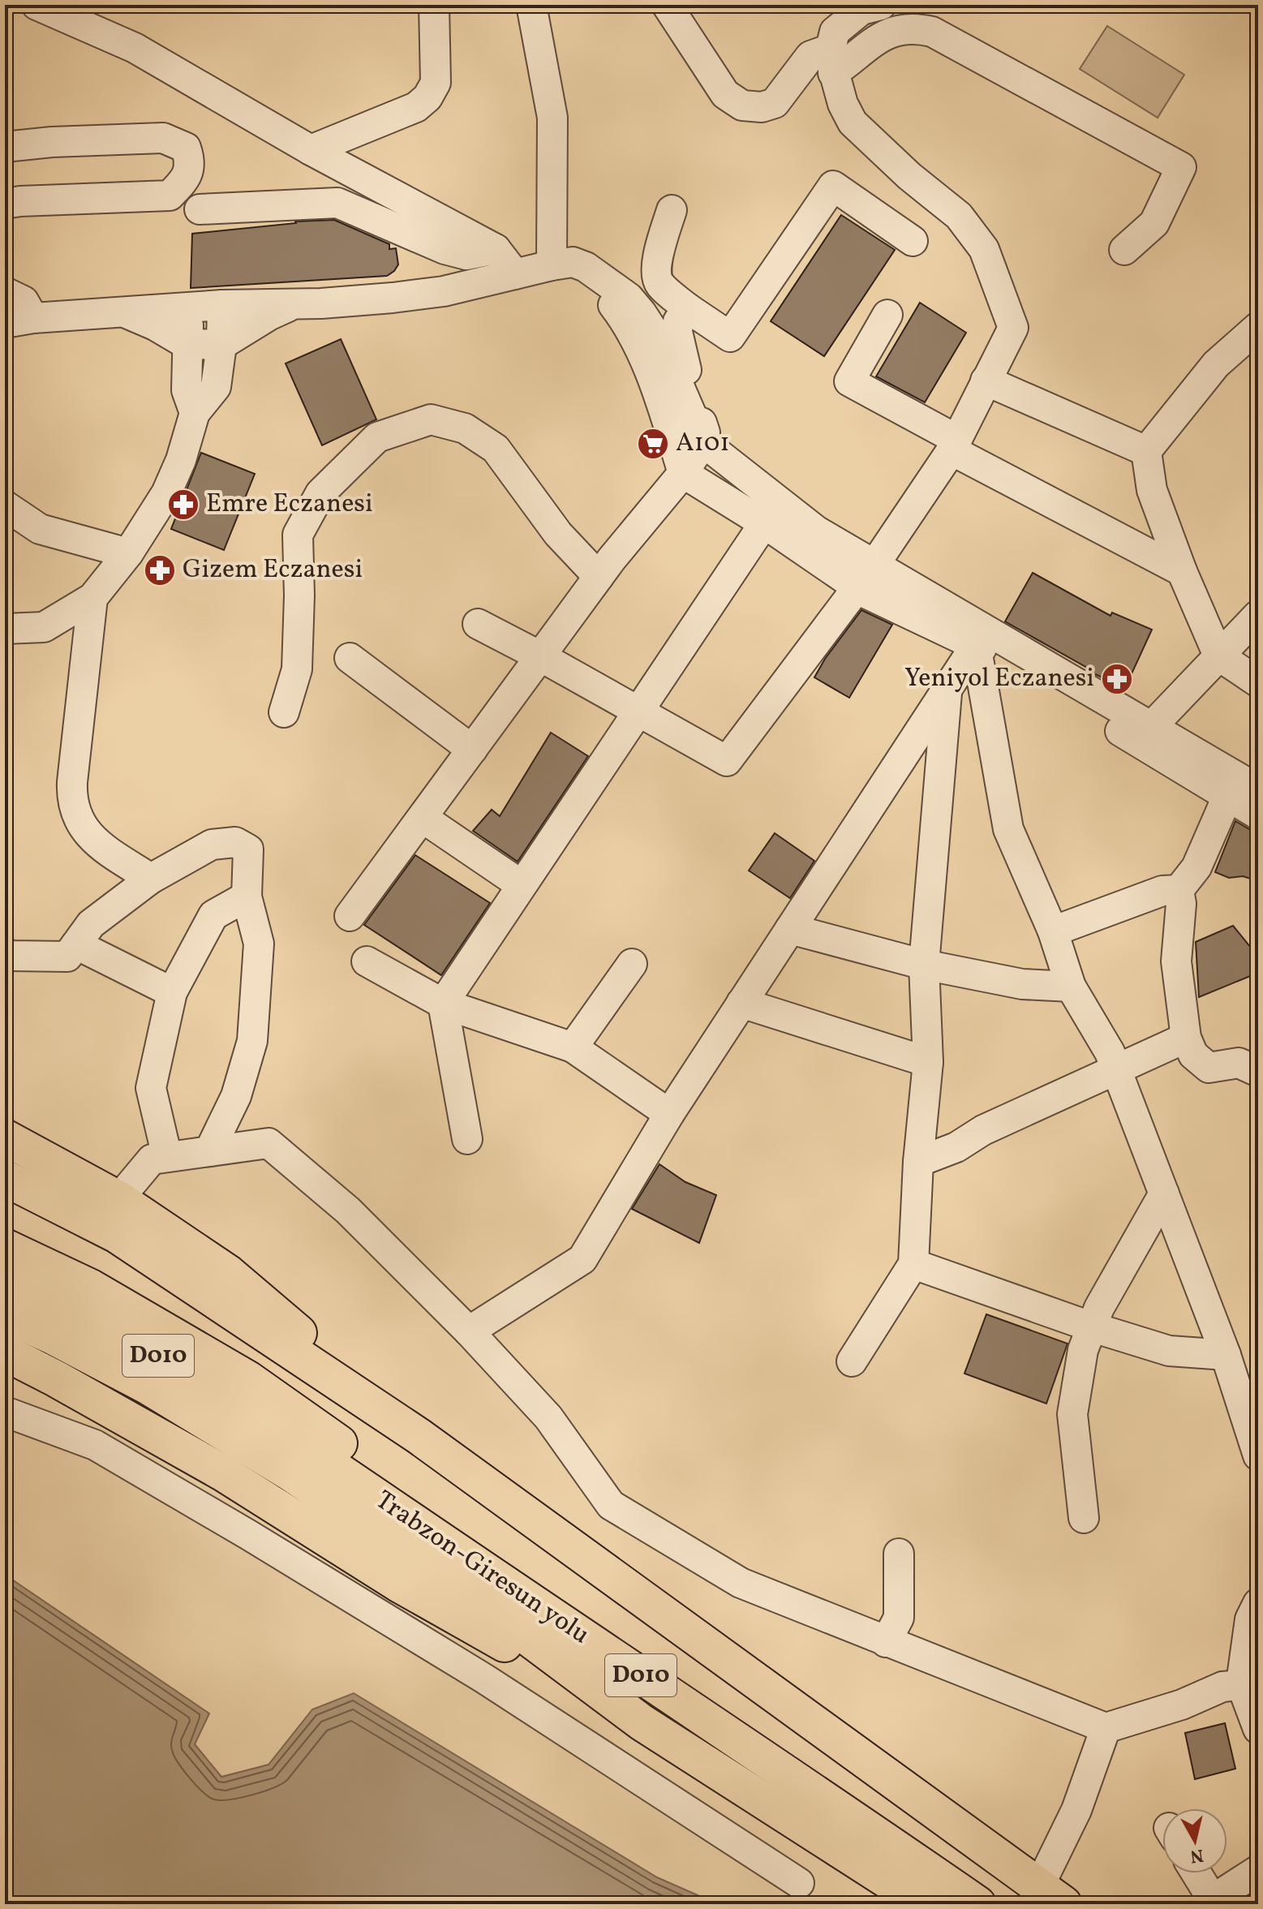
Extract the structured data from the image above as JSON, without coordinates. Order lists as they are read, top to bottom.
{
  "streets": {
    "main road": ["D010", "Trabzon-Giresun yolu"]
  },
  "places": {
    "supermarket": ["A101"],
    "pharmacy": ["Emre Eczanesi", "Gizem Eczanesi", "Yeniyol Eczanesi"]
  },
  "north": "bottom"
}
